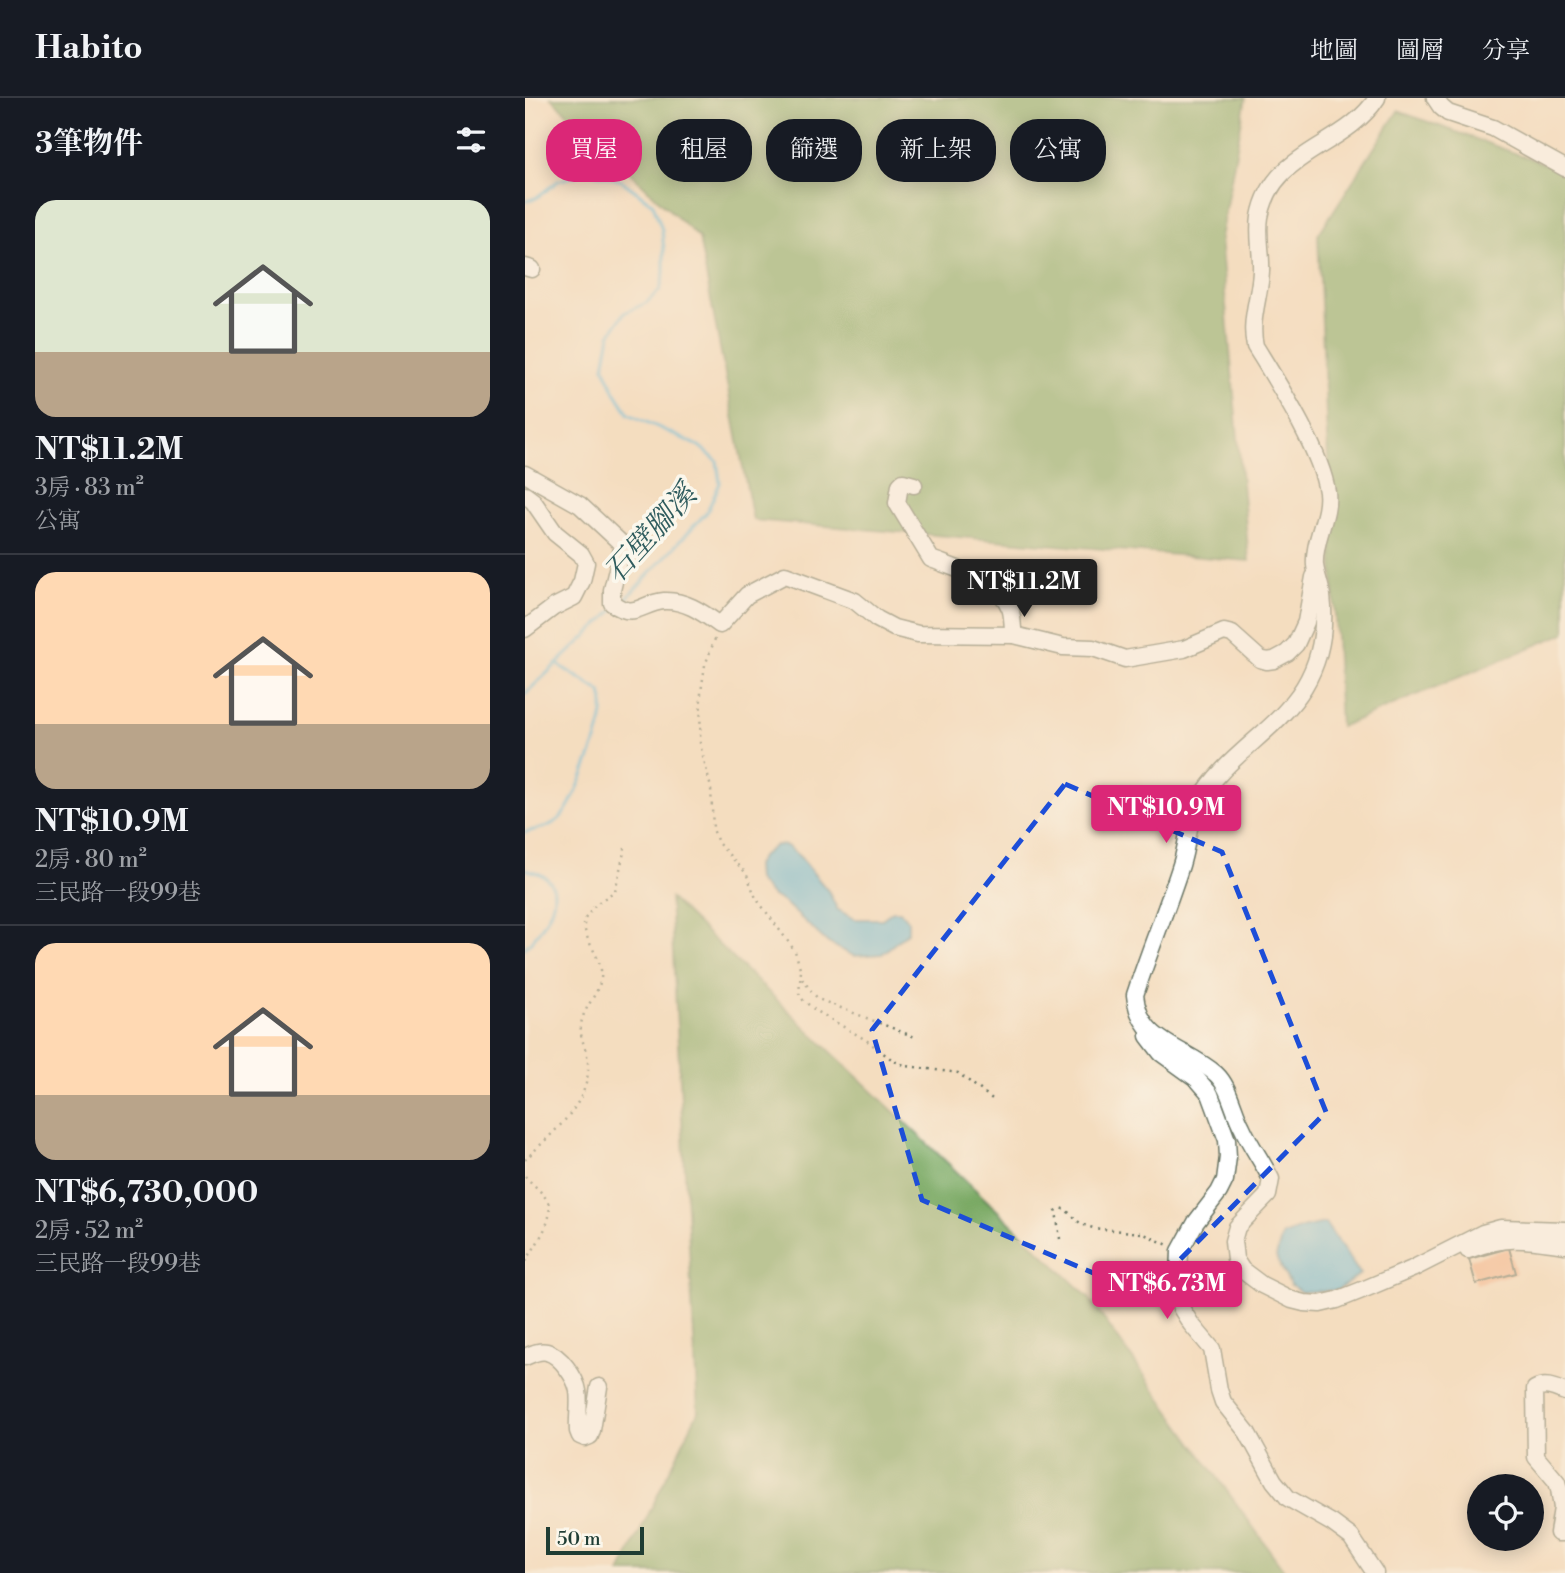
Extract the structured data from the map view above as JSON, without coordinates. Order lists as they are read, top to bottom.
{
  "water": ["石壁腳溪"],
  "scale_bar": "50 m",
  "page": {
    "header": "Habito",
    "nav": ["地圖", "圖層", "分享"],
    "heading": "3筆物件",
    "chip": [
      "買屋",
      "租屋",
      "篩選",
      "新上架",
      "公寓"
    ],
    "list": [
      {
        "name": "NT$11.2M",
        "note": "3房 · 83 m² · 公寓"
      },
      {
        "name": "NT$10.9M",
        "note": "2房 · 80 m² · 三民路一段99巷"
      },
      {
        "name": "NT$6,730,000",
        "note": "2房 · 52 m² · 三民路一段99巷"
      }
    ],
    "price": ["NT$11.2M", "NT$10.9M", "NT$6.73M"],
    "scale": "50 m"
  }
}
